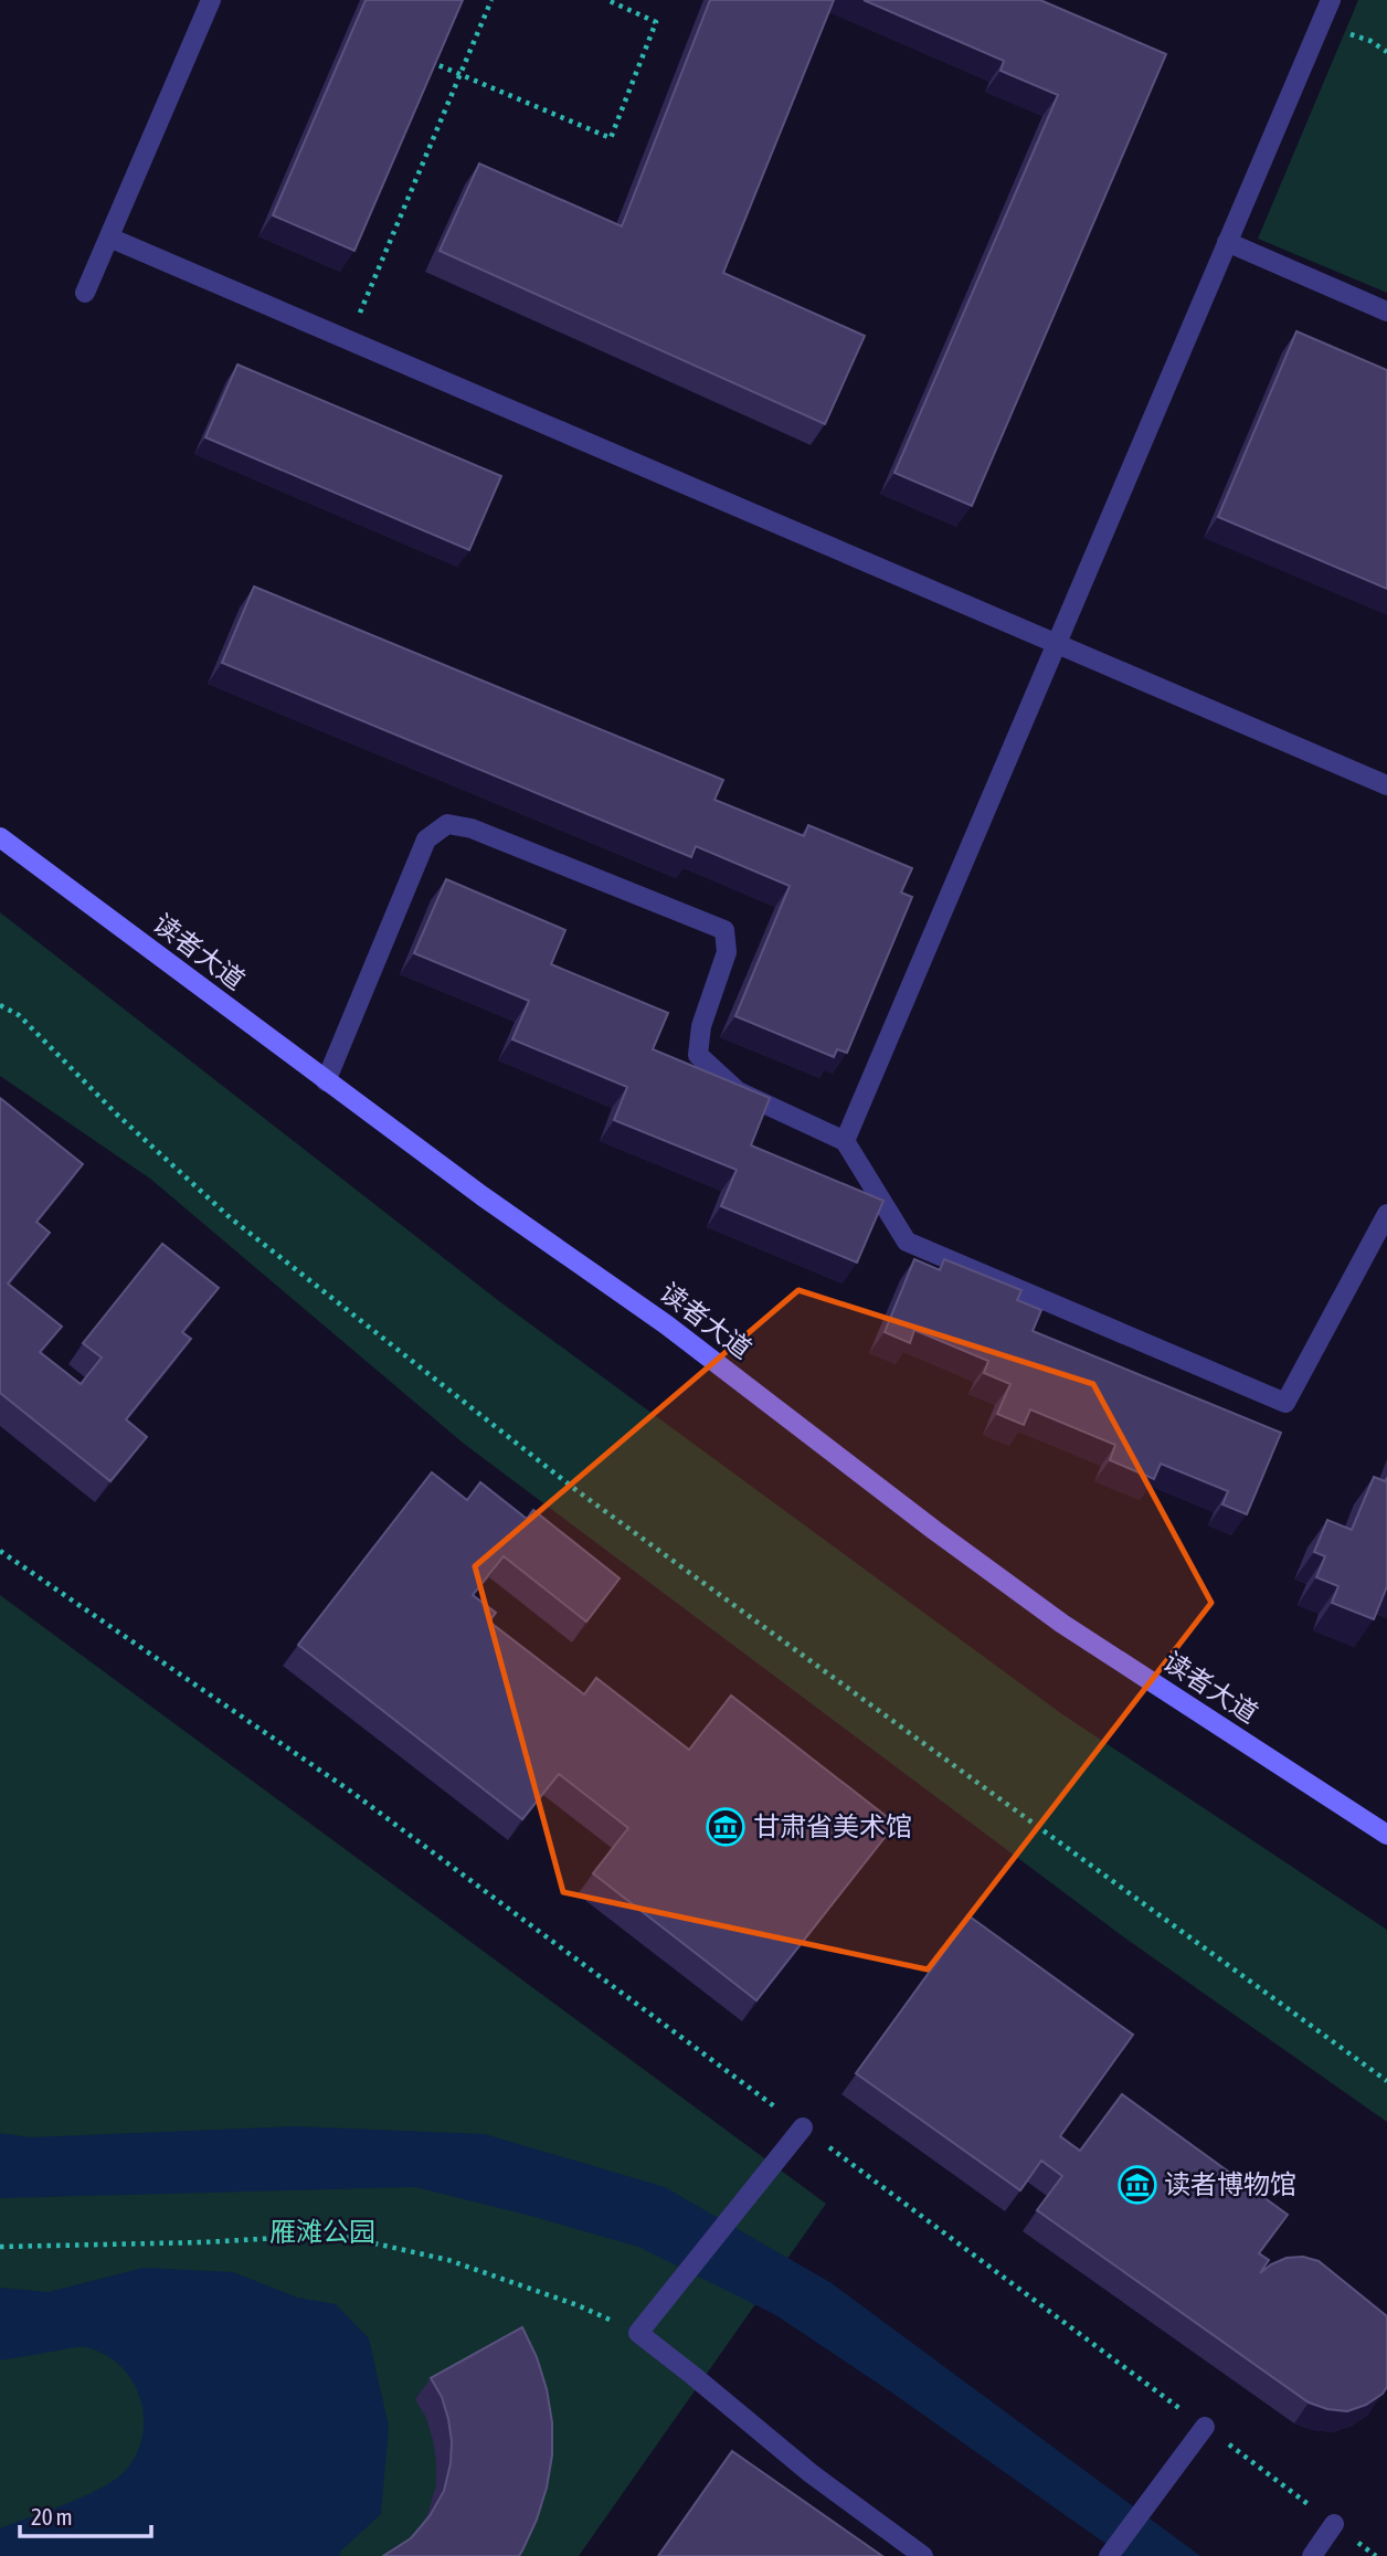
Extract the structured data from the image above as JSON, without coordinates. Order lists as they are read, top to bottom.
{
  "streets": {
    "main road": ["读者大道"]
  },
  "parks": ["雁滩公园"],
  "places": {
    "museum": ["甘肃省美术馆", "读者博物馆"]
  },
  "scale_bar": "20 m"
}
